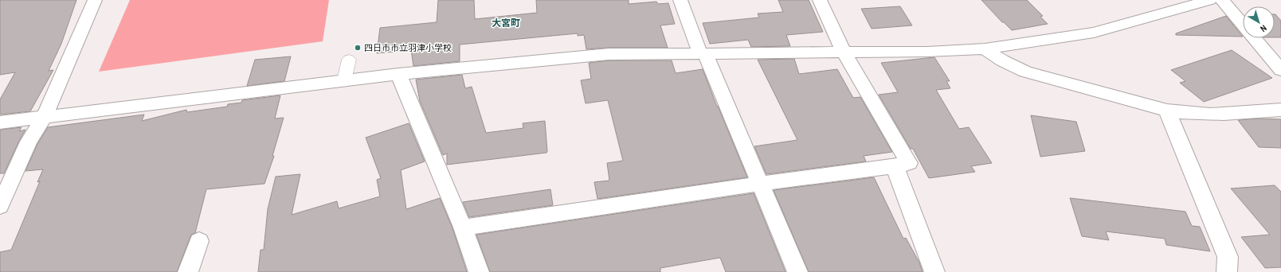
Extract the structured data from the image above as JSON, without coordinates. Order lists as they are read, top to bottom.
{
  "districts": ["大宮町"],
  "places": ["四日市市立羽津小学校"],
  "north": "bottom right"
}
